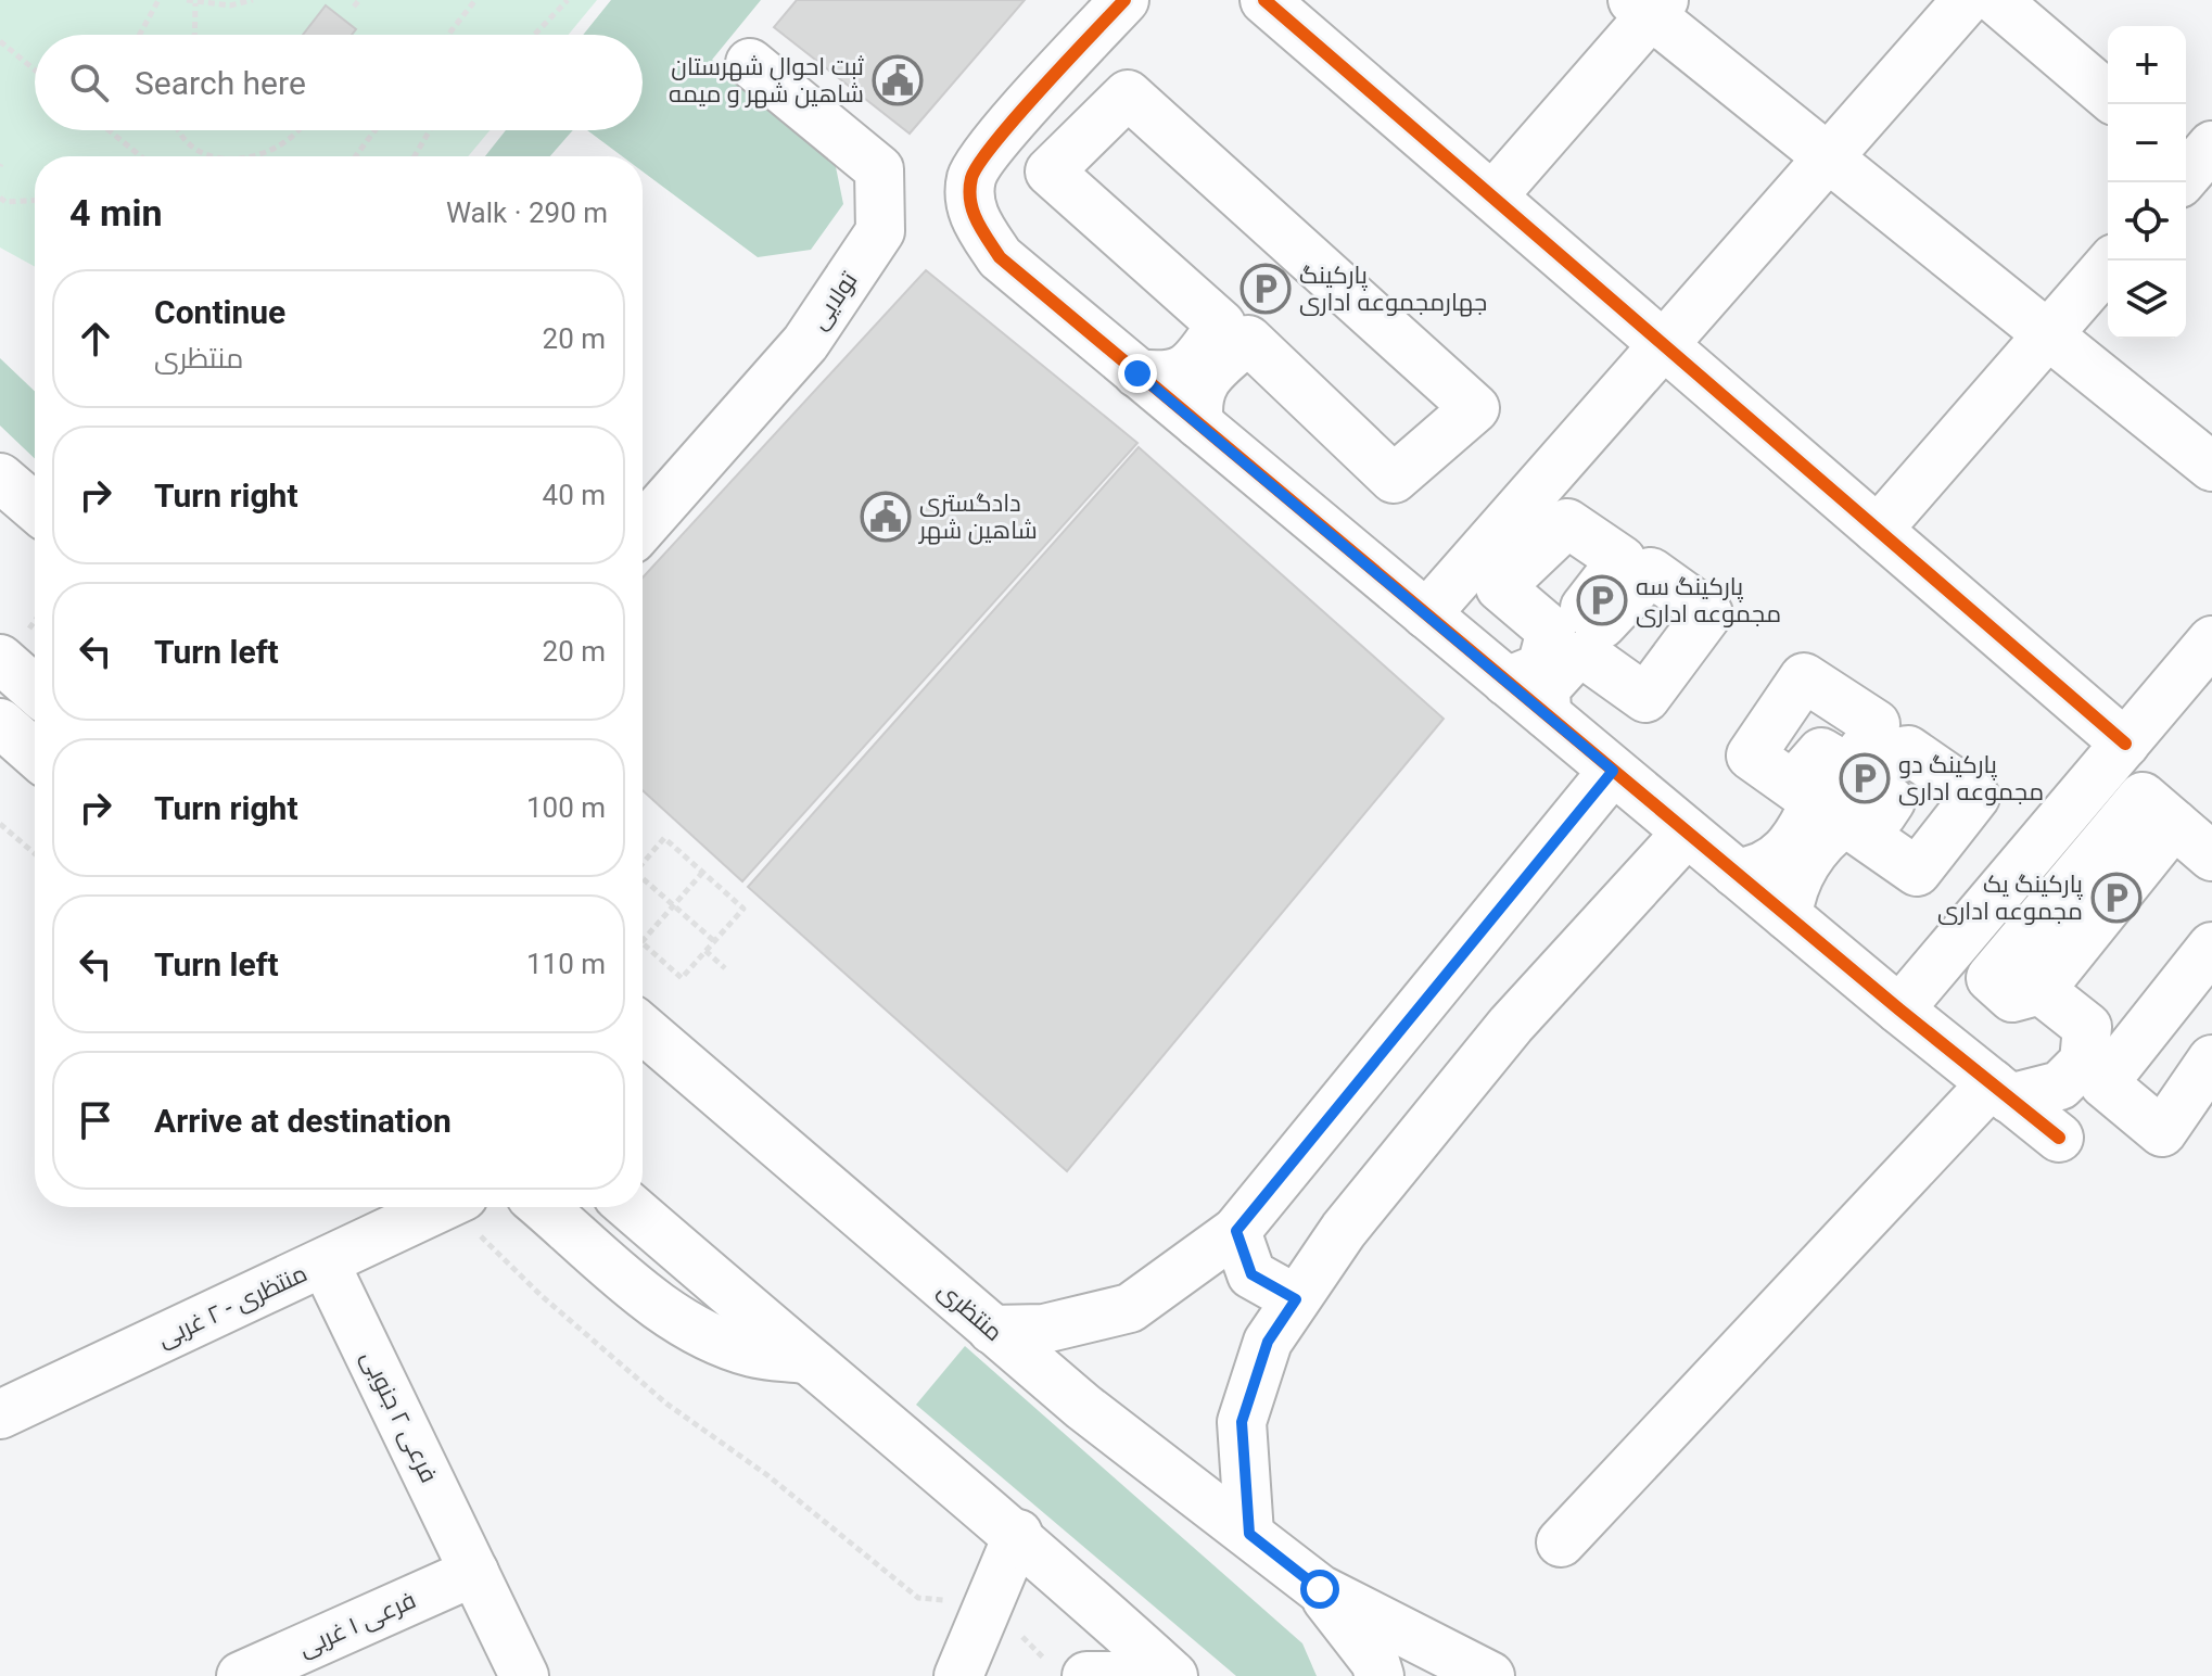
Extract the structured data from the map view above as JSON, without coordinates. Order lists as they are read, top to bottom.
{
  "streets": {
    "street": [
      "تولایی",
      "منتظری - ۲ غربی",
      "منتظری",
      "فرعی ۲ جنوبی",
      "فرعی ۱ غربی"
    ]
  },
  "crossings": [
    ["منتظری - ۲ غربی", "فرعی ۲ جنوبی"],
    ["فرعی ۲ جنوبی", "فرعی ۱ غربی"]
  ],
  "places": {
    "public building": ["ثبت احوال شهرستان شاهین شهر و میمه", "دادگستری شاهین شهر"],
    "parking": [
      "پارکینگ جهارمجموعه اداری",
      "پارکینگ سه مجموعه اداری",
      "پارکینگ دو مجموعه اداری",
      "پارکینگ یک مجموعه اداری"
    ]
  },
  "page": {
    "map_buttons": ["+", "−"],
    "search": "Search here",
    "heading": ["4 min", "Walk · 290 m"],
    "list": [
      ["Continue", "منتظری", "20 m"],
      ["Turn right", "40 m"],
      ["Turn left", "20 m"],
      ["Turn right", "100 m"],
      ["Turn left", "110 m"],
      "Arrive at destination"
    ]
  }
}
